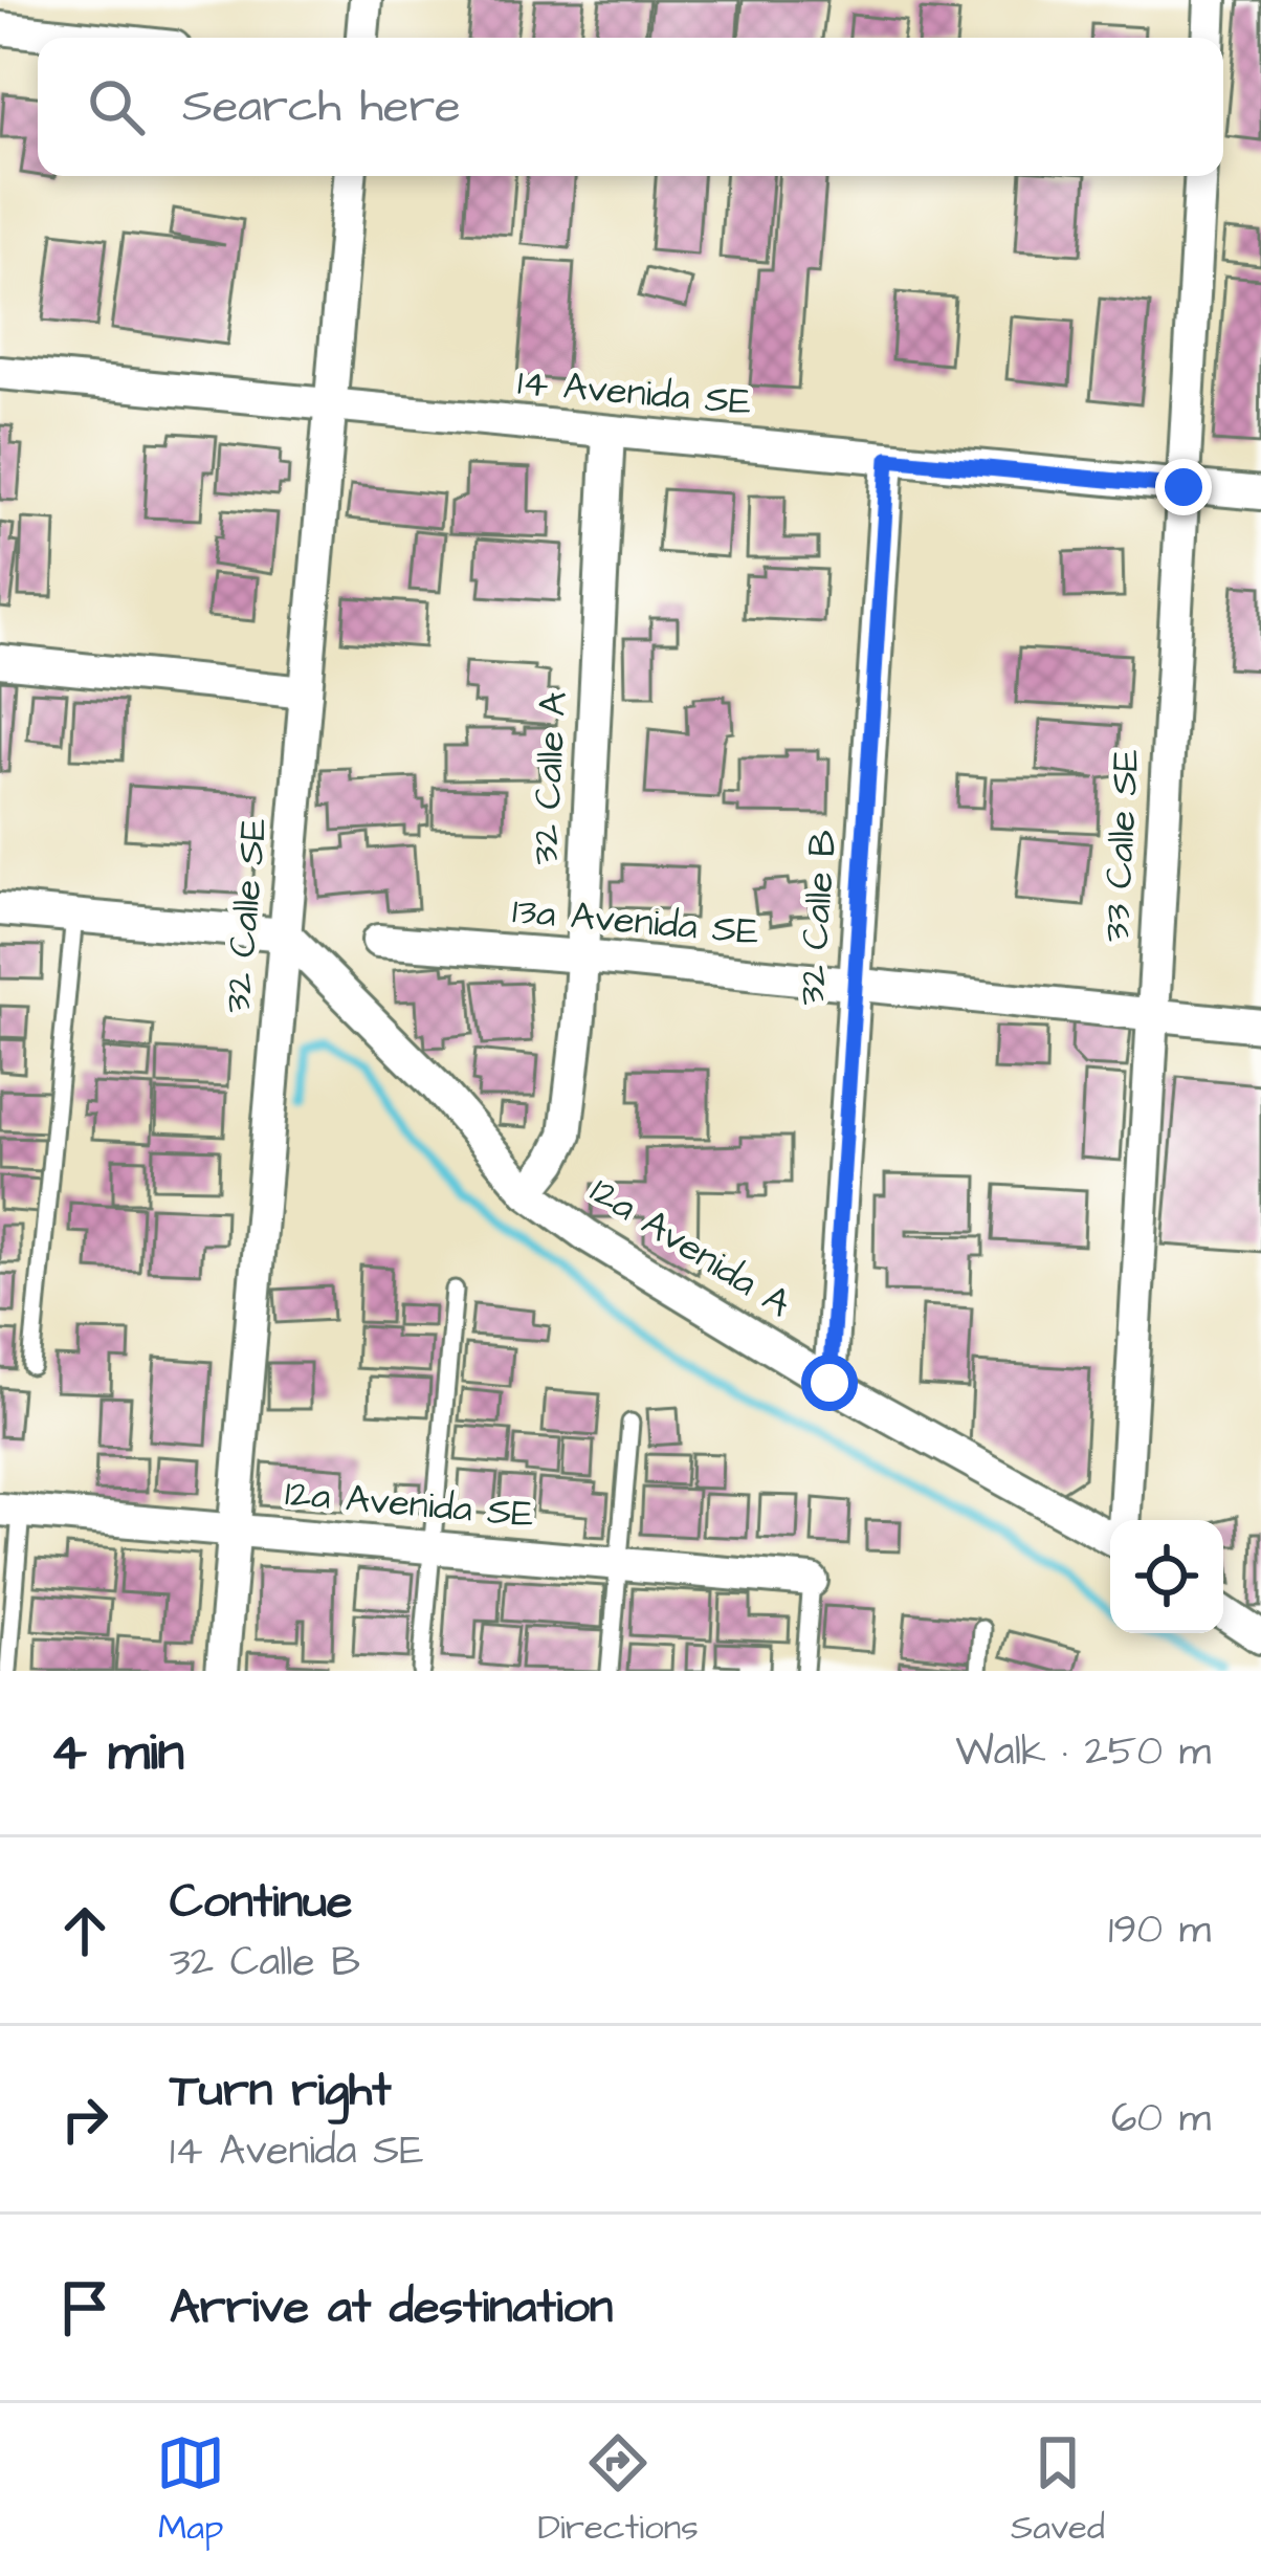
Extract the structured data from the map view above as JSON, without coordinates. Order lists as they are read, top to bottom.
{
  "streets": {
    "street": [
      "14 Avenida SE",
      "32 Calle A",
      "33 Calle SE",
      "32 Calle SE",
      "32 Calle B",
      "13a Avenida SE",
      "12a Avenida A",
      "12a Avenida SE"
    ]
  },
  "crossings": [
    ["14 Avenida SE", "32 Calle A"],
    ["14 Avenida SE", "33 Calle SE"],
    ["14 Avenida SE", "32 Calle SE"],
    ["14 Avenida SE", "32 Calle B"],
    ["32 Calle A", "13a Avenida SE"],
    ["32 Calle A", "12a Avenida A"],
    ["33 Calle SE", "13a Avenida SE"],
    ["32 Calle SE", "12a Avenida A"],
    ["32 Calle SE", "12a Avenida SE"],
    ["32 Calle B", "13a Avenida SE"],
    ["32 Calle B", "12a Avenida A"]
  ],
  "page": {
    "search": "Search here",
    "heading": ["4 min", "Walk · 250 m"],
    "list": [
      ["Continue", "32 Calle B", "190 m"],
      ["Turn right", "14 Avenida SE", "60 m"],
      "Arrive at destination"
    ],
    "nav": ["Map", "Directions", "Saved"]
  }
}
